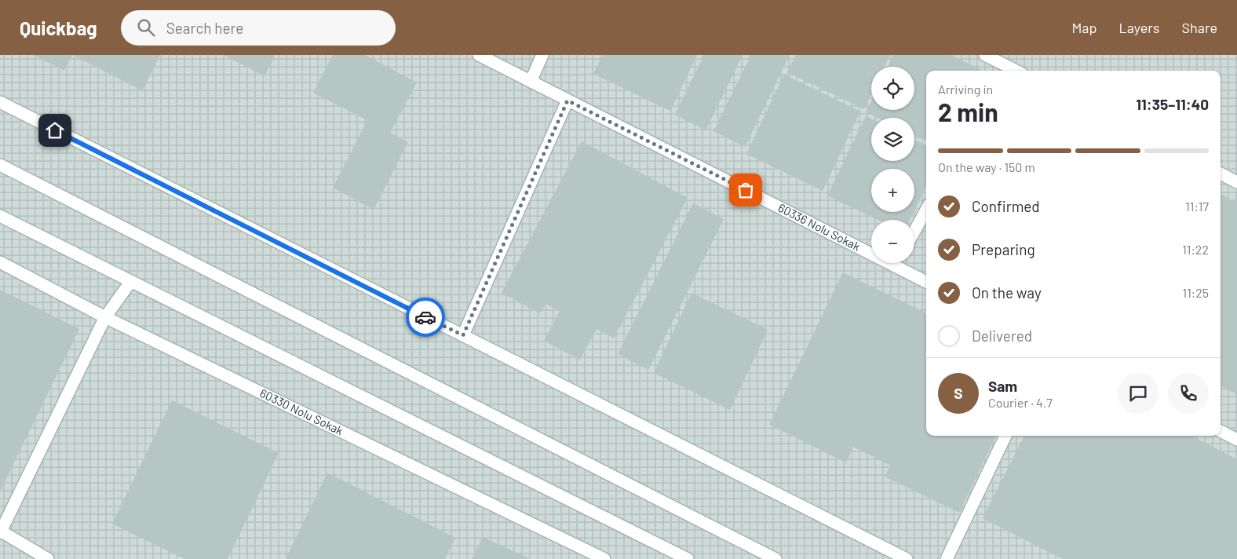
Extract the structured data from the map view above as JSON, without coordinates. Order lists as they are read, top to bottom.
{
  "streets": {
    "street": ["60336 Nolu Sokak", "60330 Nolu Sokak"]
  },
  "page": {
    "header": "Quickbag",
    "search": "Search here",
    "nav": ["Map", "Layers", "Share"],
    "map_buttons": ["+", "−"],
    "heading": ["2 min", "Arriving in", "11:35–11:40"],
    "panel": ["Sam", "Courier · 4.7"],
    "bar": "On the way · 150 m",
    "list": [
      ["Confirmed", "11:17"],
      ["Preparing", "11:22"],
      ["On the way", "11:25"],
      "Delivered"
    ],
    "round": "S"
  }
}
